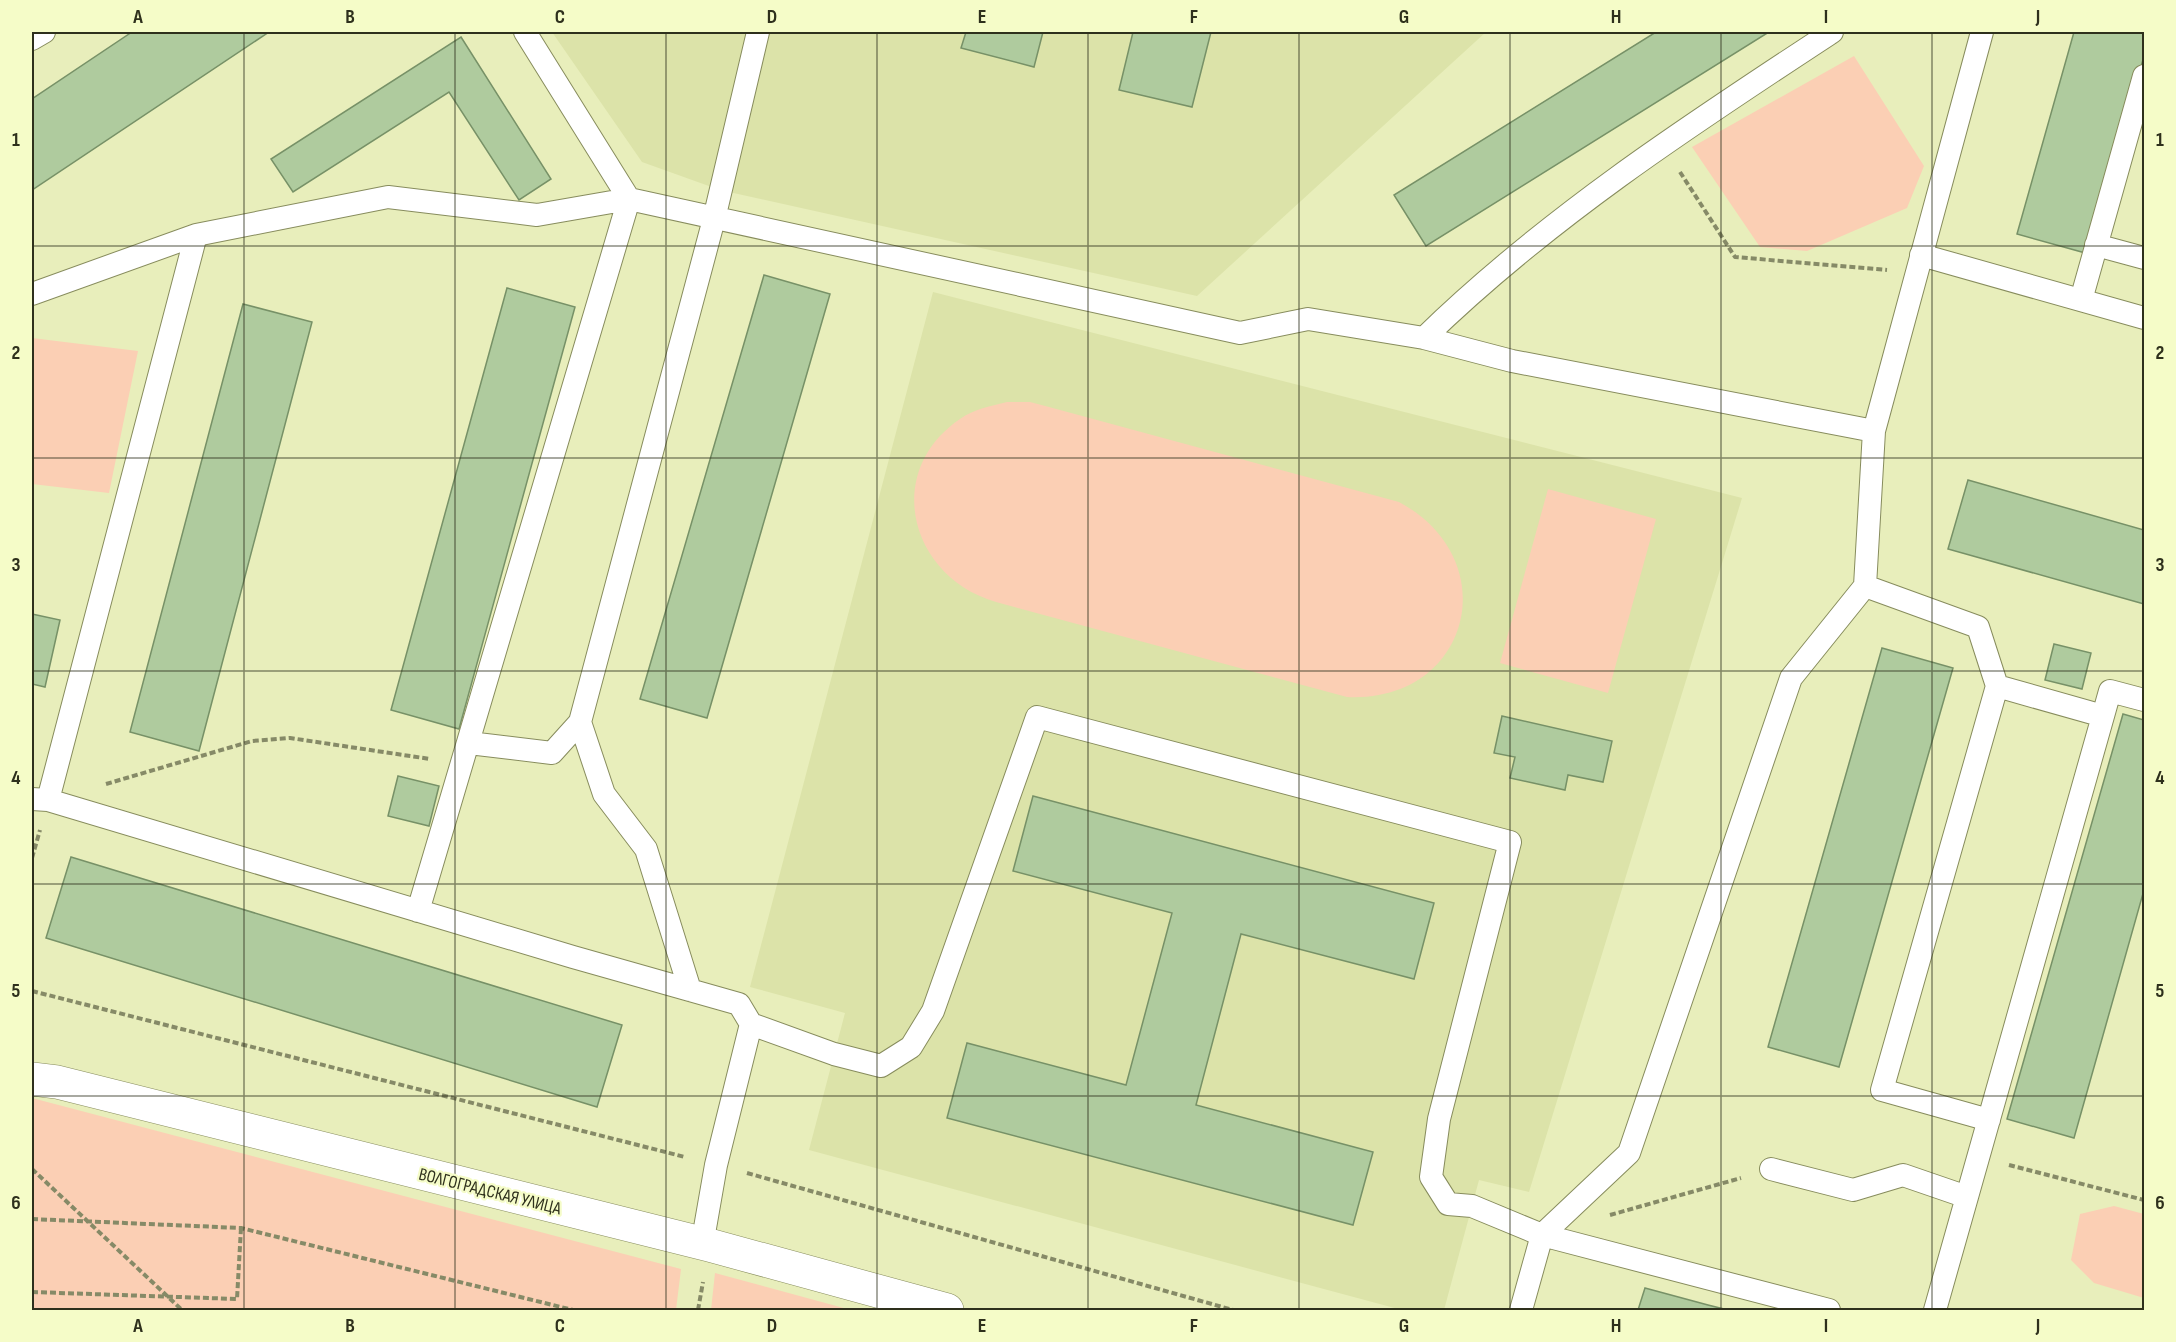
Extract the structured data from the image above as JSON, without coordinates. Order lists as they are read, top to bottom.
{
  "streets": {
    "main road": ["ВОЛГОГРАДСКАЯ УЛИЦА"]
  },
  "grid": {
    "columns": [
      "A",
      "B",
      "C",
      "D",
      "E",
      "F",
      "G",
      "H",
      "I",
      "J"
    ],
    "rows": [
      "1",
      "2",
      "3",
      "4",
      "5",
      "6"
    ]
  }
}
